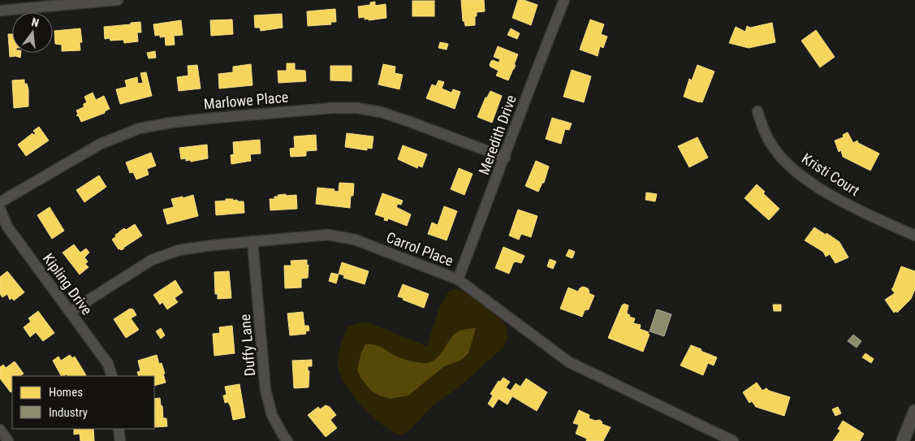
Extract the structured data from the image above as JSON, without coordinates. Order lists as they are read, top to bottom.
{
  "streets": {
    "street": [
      "Marlowe Place",
      "Meredith Drive",
      "Kristi Court",
      "Carrol Place",
      "Kipling Drive",
      "Duffy Lane"
    ]
  },
  "crossings": [
    ["Marlowe Place", "Meredith Drive"],
    ["Meredith Drive", "Carrol Place"],
    ["Carrol Place", "Kipling Drive"],
    ["Carrol Place", "Duffy Lane"]
  ],
  "legend": ["Homes", "Industry"],
  "north": "top"
}
